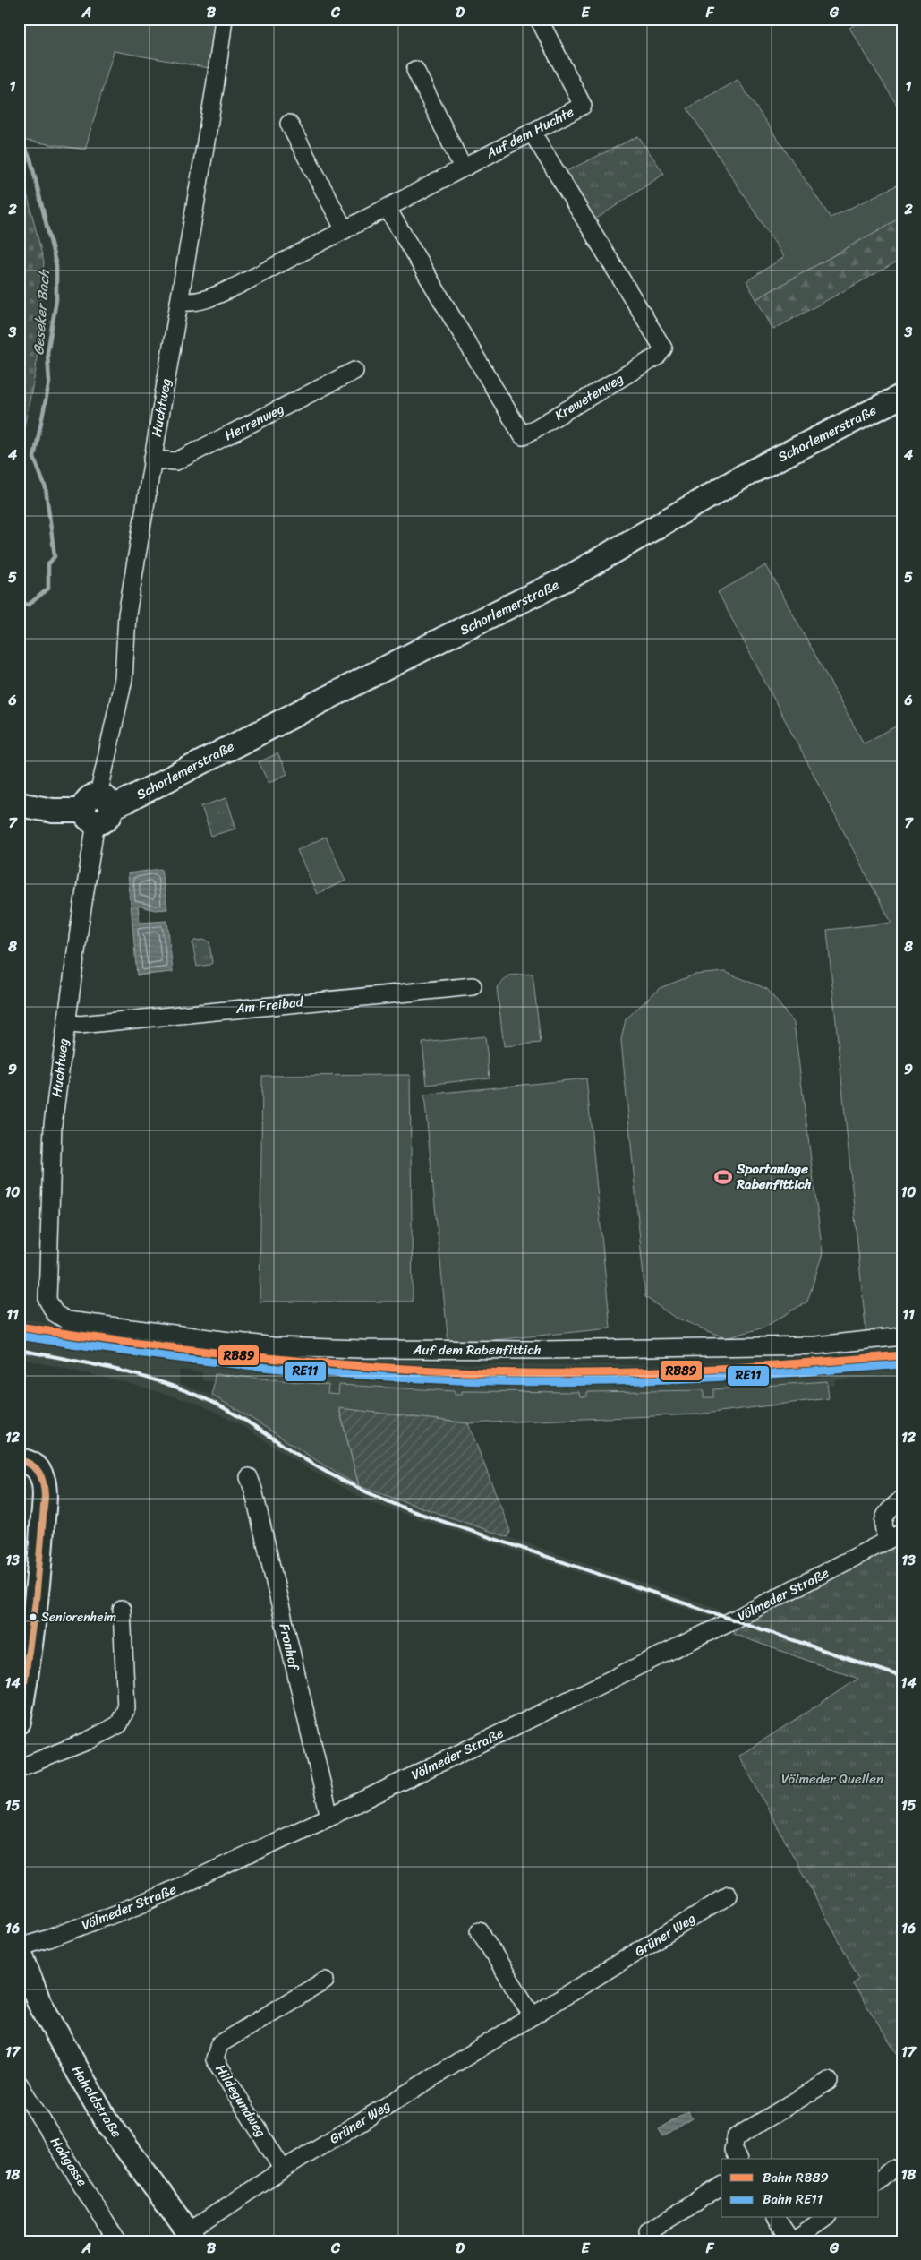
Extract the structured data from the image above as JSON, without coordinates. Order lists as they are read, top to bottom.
{
  "streets": {
    "street": [
      "Auf dem Huchte",
      "Kreweterweg",
      "Huchtweg",
      "Herrenweg",
      "Schorlemerstraße",
      "Am Freibad",
      "Auf dem Rabenfittich",
      "Völmeder Straße",
      "Fronhof",
      "Grüner Weg",
      "Hildegundweg",
      "Haholdstraße",
      "Hahgasse"
    ]
  },
  "crossings": [
    ["Auf dem Huchte", "Kreweterweg"],
    ["Auf dem Huchte", "Huchtweg"],
    ["Huchtweg", "Herrenweg"],
    ["Huchtweg", "Schorlemerstraße"],
    ["Huchtweg", "Am Freibad"],
    ["Huchtweg", "Auf dem Rabenfittich"],
    ["Völmeder Straße", "Fronhof"],
    ["Völmeder Straße", "Haholdstraße"],
    ["Grüner Weg", "Hildegundweg"],
    ["Grüner Weg", "Haholdstraße"]
  ],
  "water": ["Geseker Bach"],
  "parks": ["Völmeder Quellen"],
  "places": {
    "sports": ["Sportanlage Rabenfittich"],
    "other": ["Seniorenheim"]
  },
  "lines": ["rail line RB89", "rail line RE11"],
  "legend": ["Bahn RB89", "Bahn RE11"],
  "grid": {
    "columns": [
      "A",
      "B",
      "C",
      "D",
      "E",
      "F",
      "G"
    ],
    "rows": [
      "1",
      "2",
      "3",
      "4",
      "5",
      "6",
      "7",
      "8",
      "9",
      "10",
      "11",
      "12",
      "13",
      "14",
      "15",
      "16",
      "17",
      "18"
    ]
  }
}
